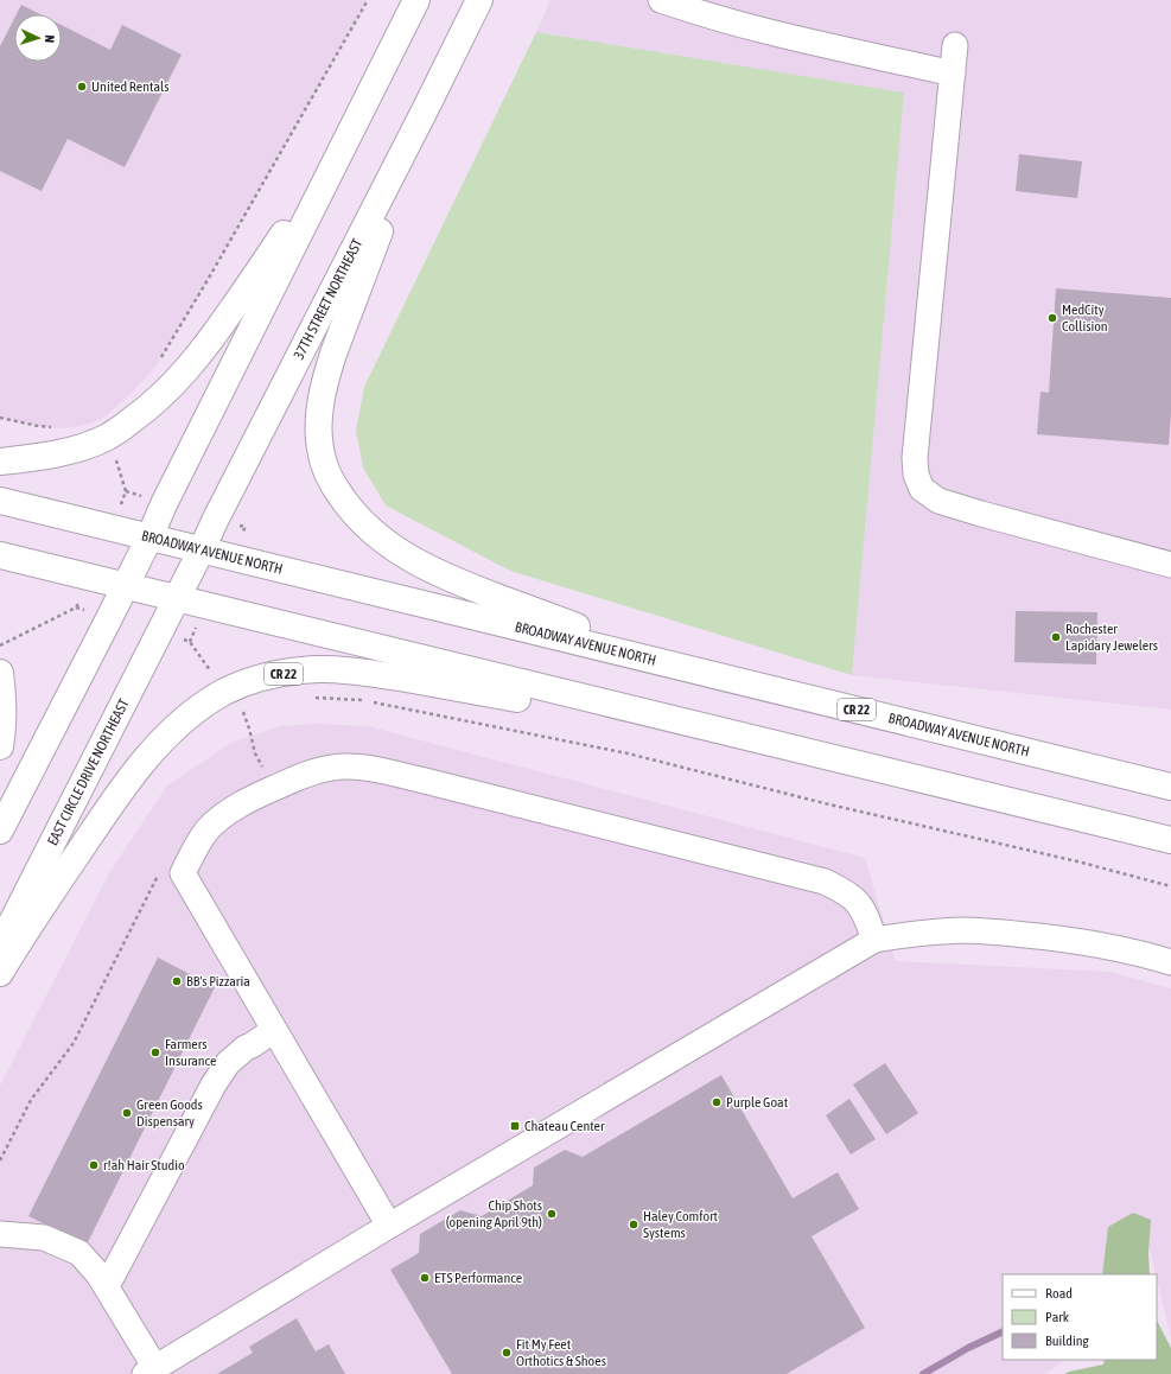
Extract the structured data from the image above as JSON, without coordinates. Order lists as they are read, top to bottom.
{
  "streets": {
    "main road": [
      "37TH STREET NORTHEAST",
      "BROADWAY AVENUE NORTH",
      "CR 22",
      "EAST CIRCLE DRIVE NORTHEAST"
    ]
  },
  "crossings": [
    ["37TH STREET NORTHEAST", "BROADWAY AVENUE NORTH"],
    ["37TH STREET NORTHEAST", "CR 22"],
    ["37TH STREET NORTHEAST", "EAST CIRCLE DRIVE NORTHEAST"],
    ["CR 22", "EAST CIRCLE DRIVE NORTHEAST"]
  ],
  "places": {
    "other": [
      "United Rentals",
      "MedCity Collision",
      "Rochester Lapidary Jewelers",
      "BB's Pizzaria",
      "Farmers Insurance",
      "Purple Goat",
      "Green Goods Dispensary",
      "r!ah Hair Studio",
      "Chip Shots (opening April 9th)",
      "Haley Comfort Systems",
      "ETS Performance",
      "Fit My Feet Orthotics & Shoes"
    ],
    "transit": ["Chateau Center"]
  },
  "legend": ["Road", "Park", "Building"],
  "north": "right"
}
